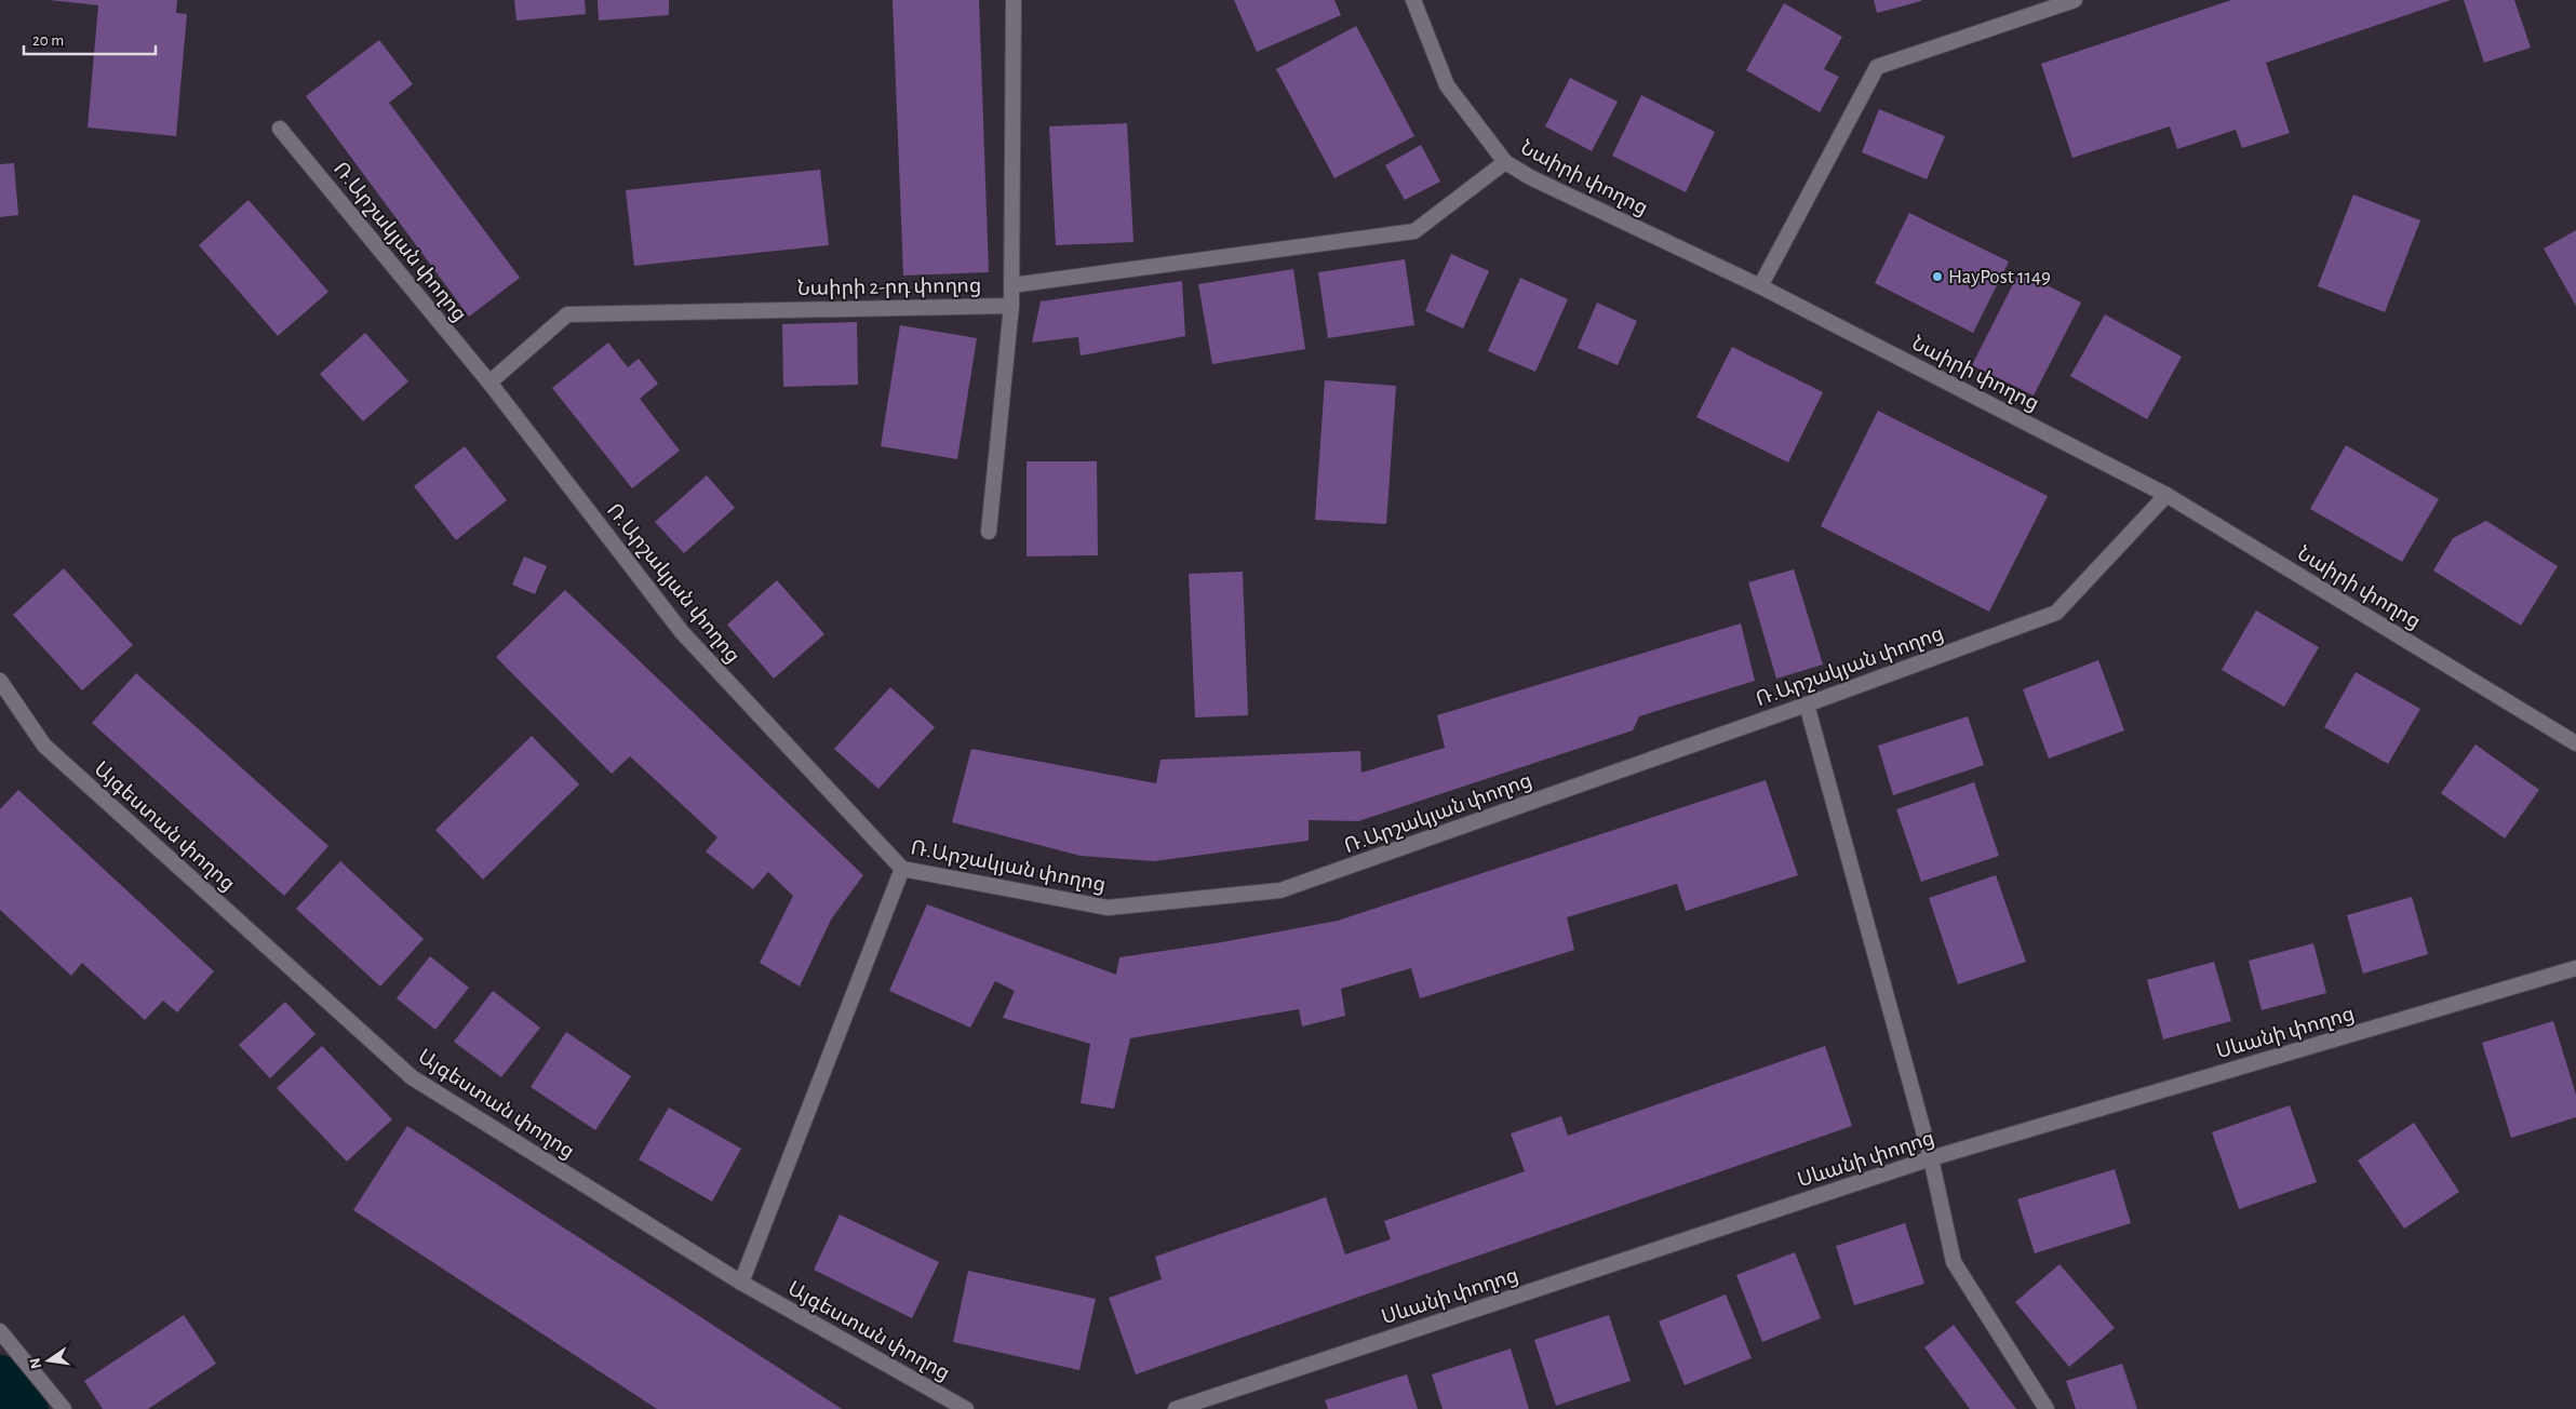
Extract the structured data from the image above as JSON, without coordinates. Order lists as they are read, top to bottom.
{
  "streets": {
    "street": [
      "Նաիրի փողոց",
      "Ռ.Արշակյան փողոց",
      "Նաիրի 2-րդ փողոց",
      "Այգեստան փողոց",
      "Սևանի փողոց"
    ]
  },
  "crossings": [
    ["Նաիրի փողոց", "Ռ.Արշակյան փողոց"],
    ["Ռ.Արշակյան փողոց", "Նաիրի 2-րդ փողոց"]
  ],
  "places": ["HayPost 1149"],
  "scale_bar": "20 m",
  "north": "left"
}
